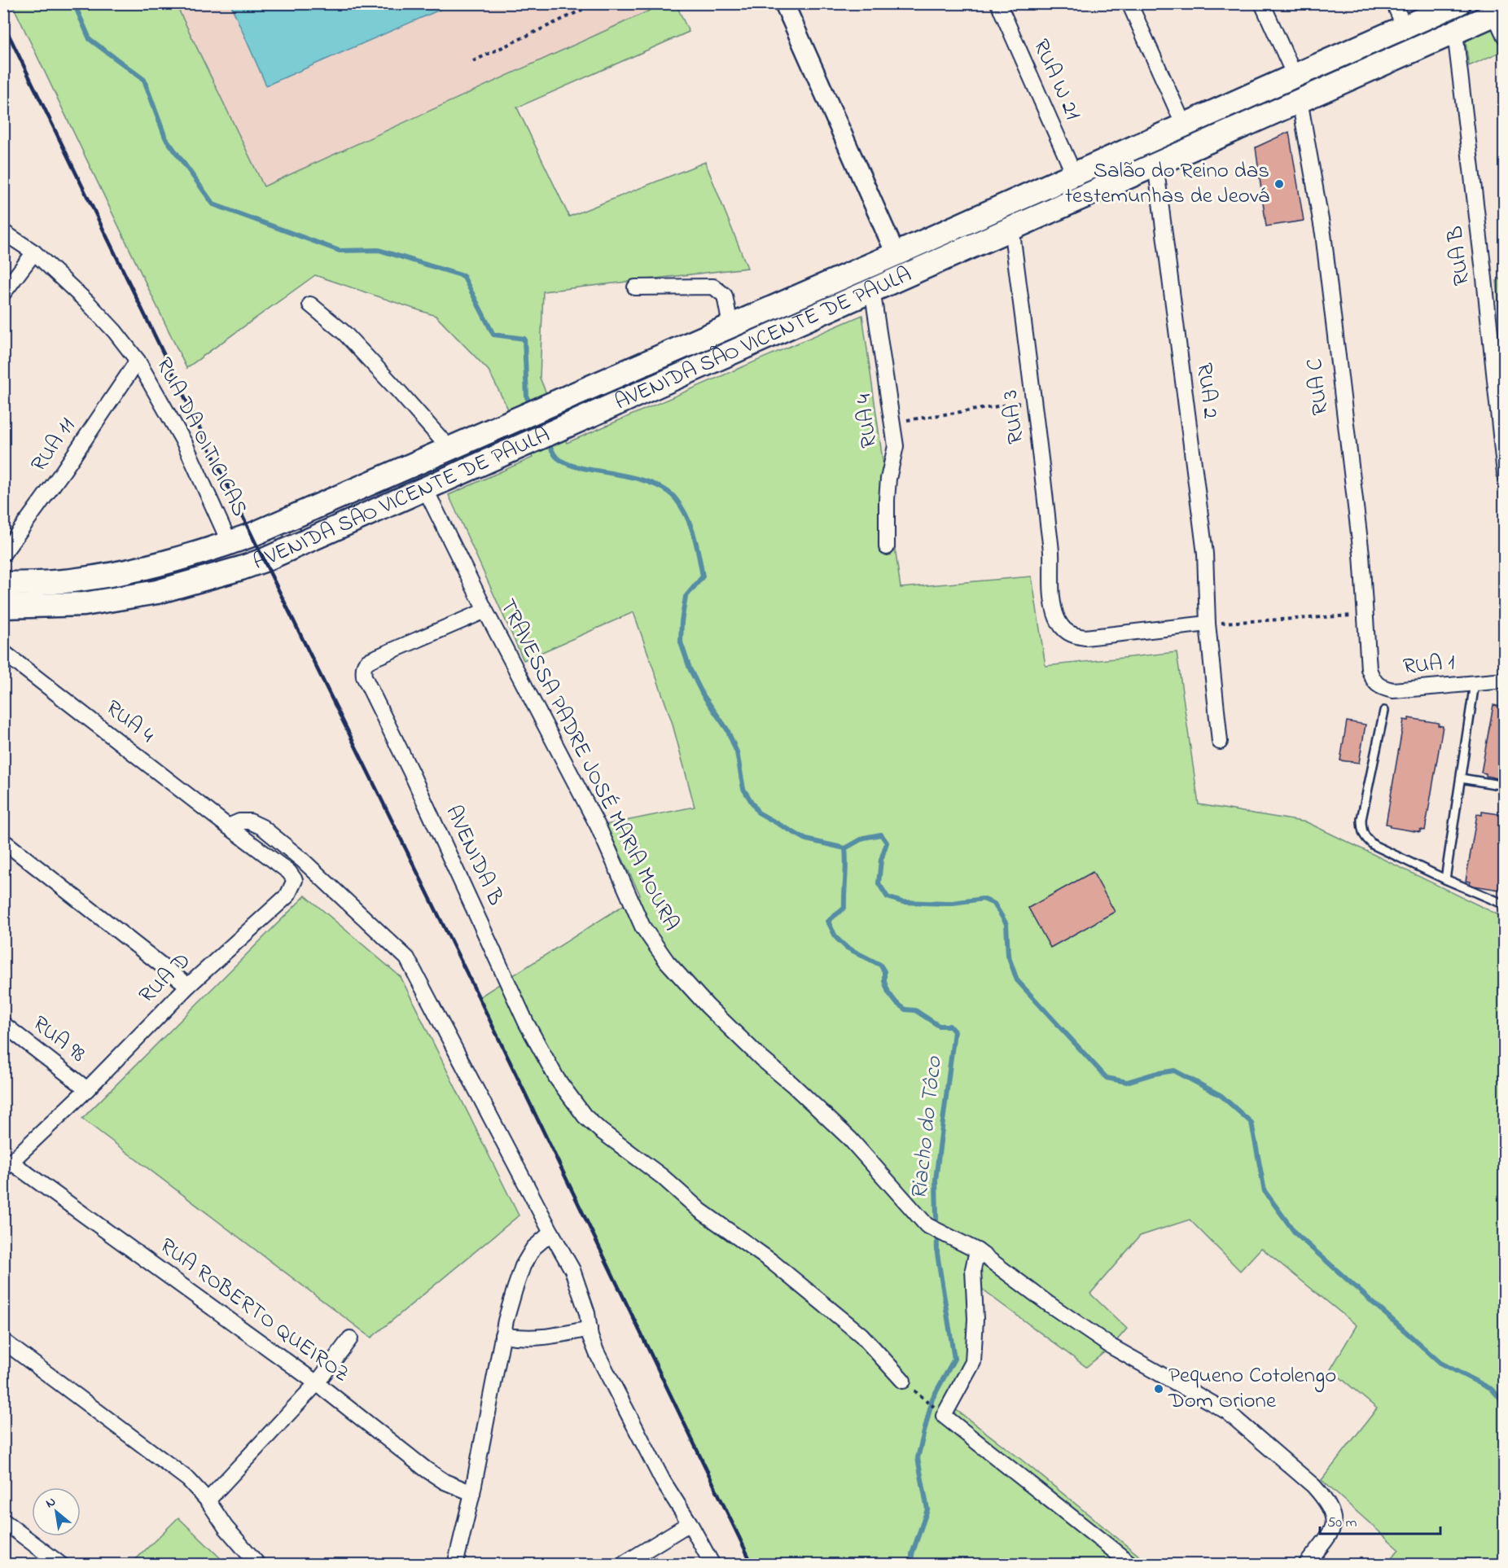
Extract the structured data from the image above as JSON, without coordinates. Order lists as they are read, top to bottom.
{
  "streets": {
    "main road": ["AVENIDA SÃO VICENTE DE PAULA"],
    "street": [
      "RUA W 21",
      "RUA B",
      "RUA C",
      "RUA 2",
      "RUA 3",
      "RUA 4",
      "RUA DA OITICICAS",
      "RUA 11",
      "RUA 1",
      "TRAVESSA PADRE JOSÉ MARIA MOURA",
      "AVENIDA B",
      "RUA D",
      "RUA 98",
      "RUA ROBERTO QUEIROZ"
    ]
  },
  "crossings": [
    ["RUA W 21", "AVENIDA SÃO VICENTE DE PAULA"],
    ["RUA B", "AVENIDA SÃO VICENTE DE PAULA"],
    ["AVENIDA SÃO VICENTE DE PAULA", "RUA C"],
    ["AVENIDA SÃO VICENTE DE PAULA", "RUA 2"],
    ["AVENIDA SÃO VICENTE DE PAULA", "RUA 3"],
    ["AVENIDA SÃO VICENTE DE PAULA", "RUA 4"],
    ["AVENIDA SÃO VICENTE DE PAULA", "RUA DA OITICICAS"],
    ["AVENIDA SÃO VICENTE DE PAULA", "TRAVESSA PADRE JOSÉ MARIA MOURA"],
    ["RUA C", "RUA 1"],
    ["RUA 2", "RUA 3"],
    ["RUA 4", "RUA D"],
    ["RUA DA OITICICAS", "RUA 11"],
    ["TRAVESSA PADRE JOSÉ MARIA MOURA", "AVENIDA B"],
    ["RUA D", "RUA 98"],
    ["RUA D", "RUA ROBERTO QUEIROZ"]
  ],
  "water": ["Riacho do Tôco"],
  "places": ["Salão do Reino das testemunhas de Jeová", "Pequeno Cotolengo Dom Orione"],
  "scale_bar": "50 m",
  "north": "top left"
}
